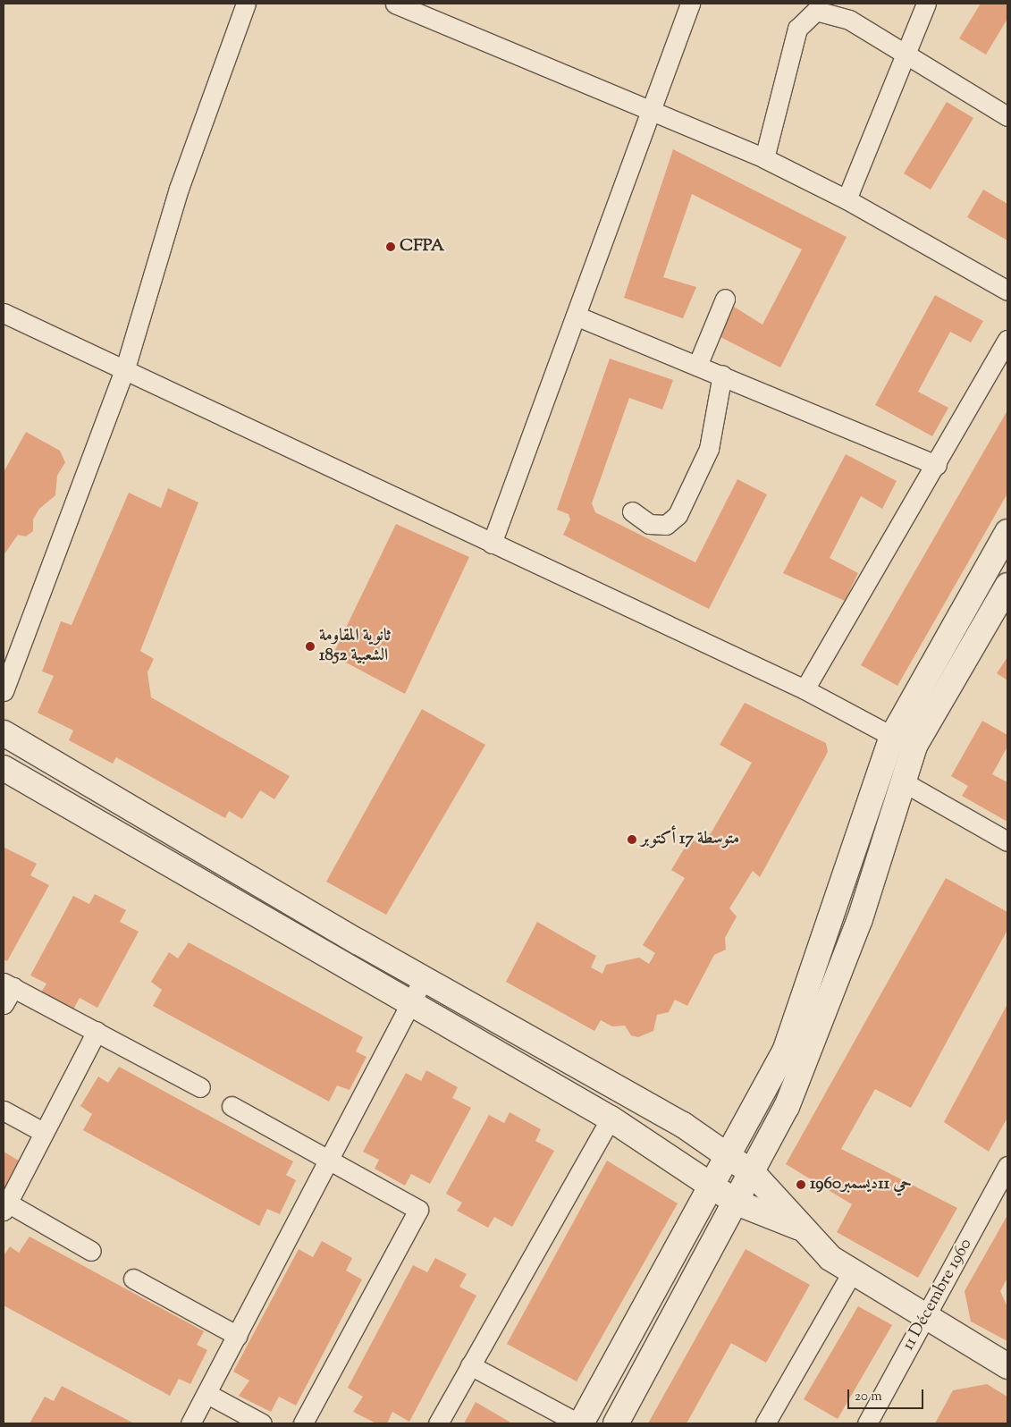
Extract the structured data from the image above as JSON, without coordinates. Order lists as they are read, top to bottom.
{
  "streets": {
    "street": ["11 Décembre 1960"]
  },
  "places": [
    "CFPA",
    "ثانوية المقاومة الشعبية 1852",
    "متوسطة 17 أكتوبر",
    "حي 11ديسمبر1960"
  ],
  "scale_bar": "20 m"
}
